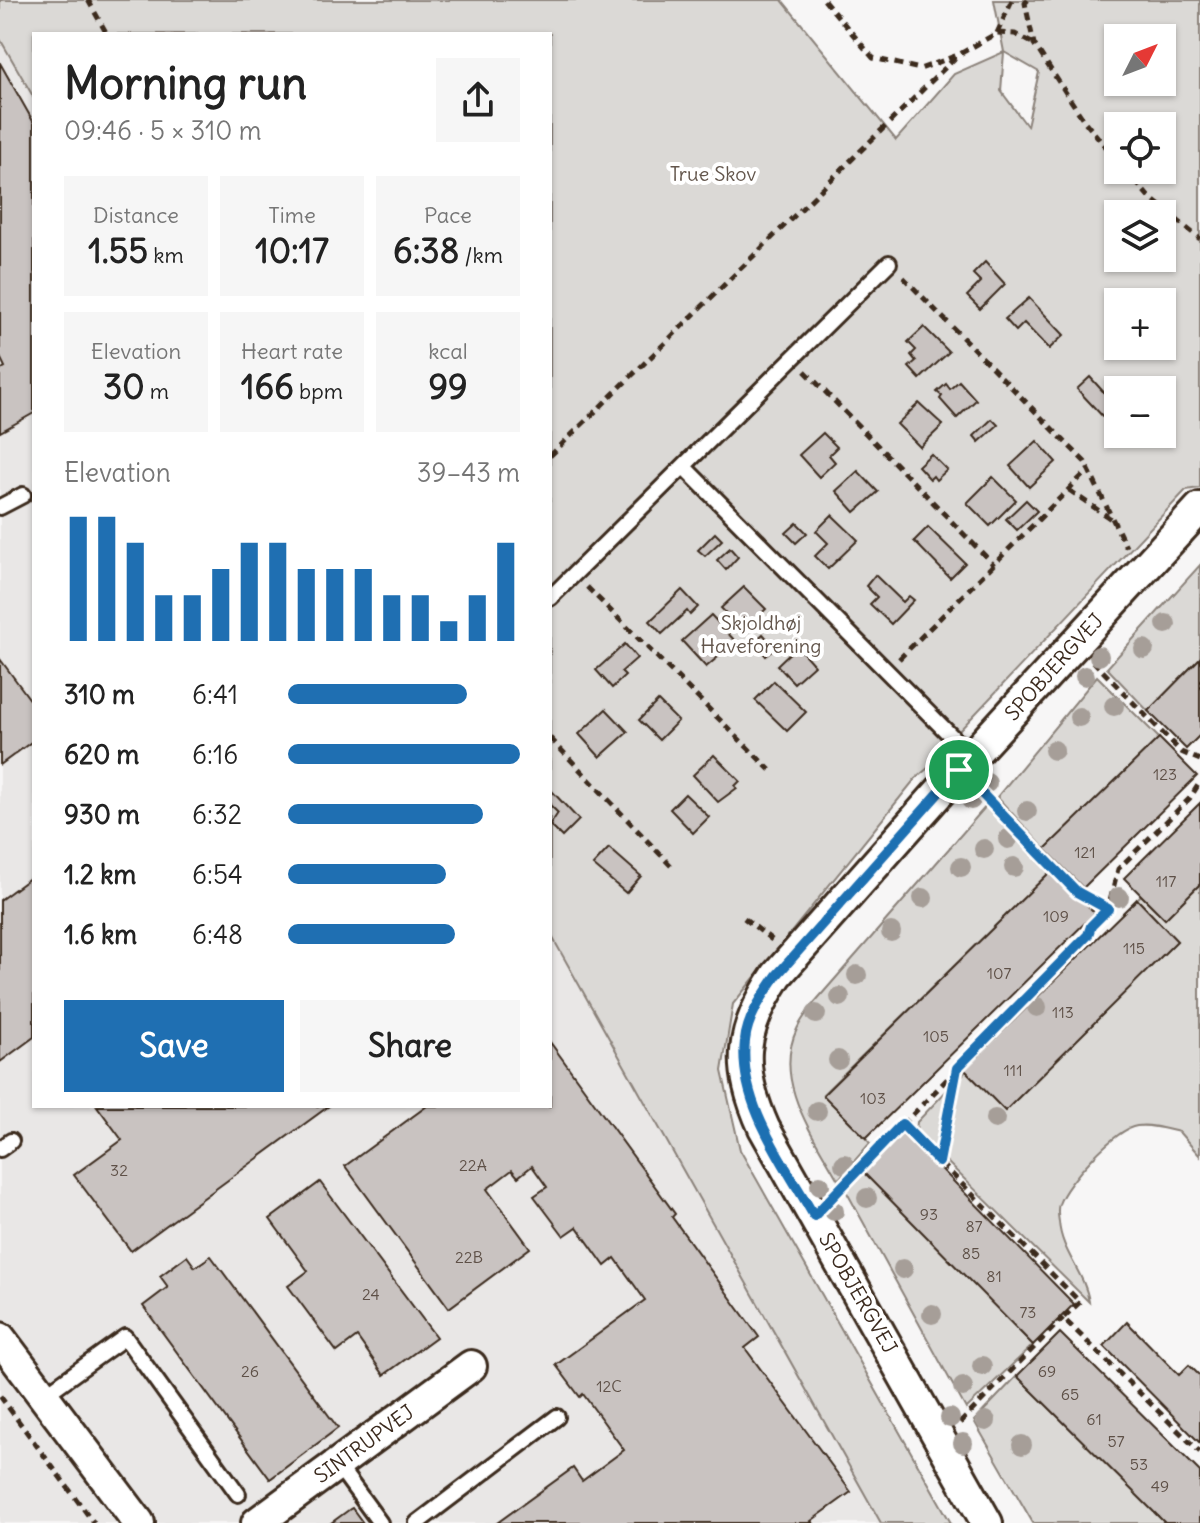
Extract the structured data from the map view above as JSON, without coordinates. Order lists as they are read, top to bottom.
{
  "streets": {
    "street": ["SPOBJERGVEJ", "SINTRUPVEJ"]
  },
  "parks": ["True Skov", "Skjoldhøj Haveforening"],
  "house_numbers": [
    "123",
    "121",
    "117",
    "109",
    "115",
    "107",
    "113",
    "105",
    "111",
    "103",
    "22A",
    "32",
    "93",
    "87",
    "85",
    "22B",
    "81",
    "24",
    "73",
    "26",
    "69",
    "12C",
    "65",
    "61",
    "57",
    "53",
    "49"
  ],
  "north": "top right",
  "page": {
    "map_buttons": ["+", "−"],
    "heading": ["Morning run", "09:46 · 5 × 310 m"],
    "stats": [
      ["Distance", "1.55 km"],
      ["Time", "10:17"],
      ["Pace", "6:38 /km"],
      ["Elevation", "30 m"],
      ["Heart rate", "166 bpm"],
      ["kcal", "99"]
    ],
    "chart": ["Elevation", "39–43 m"],
    "list": [
      {
        "name": "310 m",
        "note": "6:41"
      },
      {
        "name": "620 m",
        "note": "6:16"
      },
      {
        "name": "930 m",
        "note": "6:32"
      },
      {
        "name": "1.2 km",
        "note": "6:54"
      },
      {
        "name": "1.6 km",
        "note": "6:48"
      }
    ],
    "buttons": ["Save", "Share"]
  }
}
